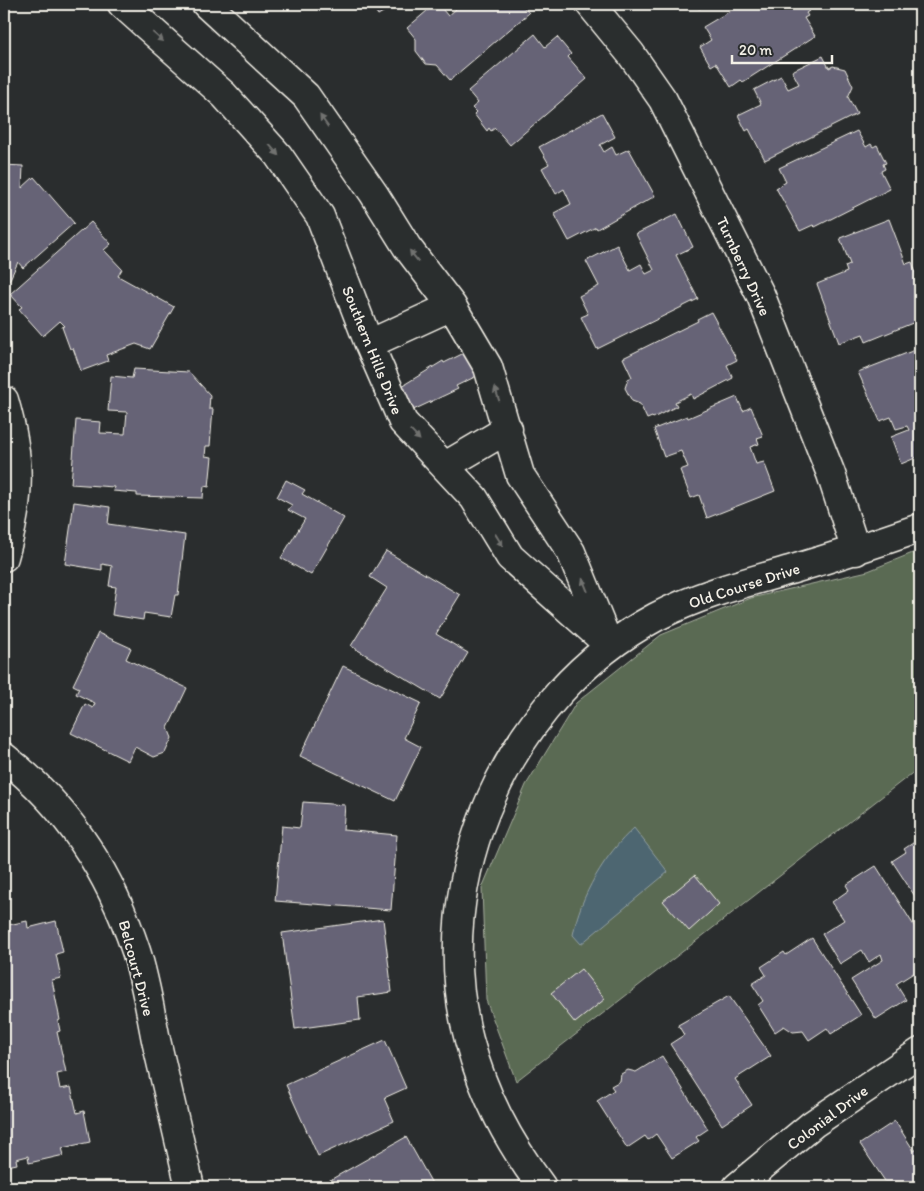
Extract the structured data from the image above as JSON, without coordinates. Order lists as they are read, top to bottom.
{
  "streets": {
    "street": [
      "Turnberry Drive",
      "Southern Hills Drive",
      "Old Course Drive",
      "Belcourt Drive",
      "Colonial Drive"
    ]
  },
  "crossings": [
    ["Turnberry Drive", "Old Course Drive"],
    ["Southern Hills Drive", "Old Course Drive"]
  ],
  "scale_bar": "20 m"
}
